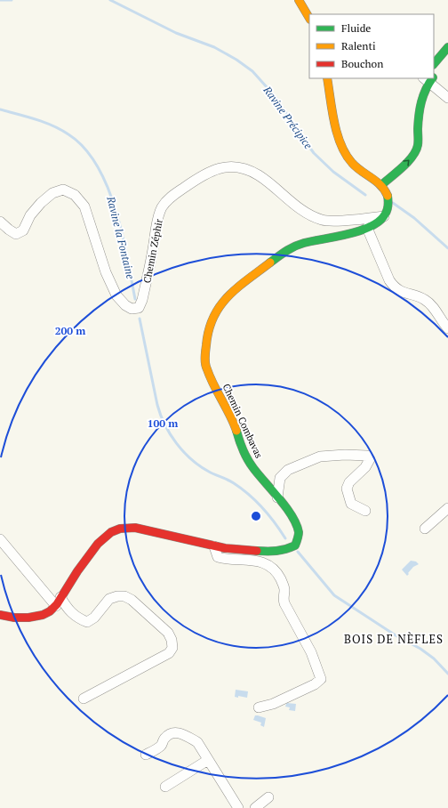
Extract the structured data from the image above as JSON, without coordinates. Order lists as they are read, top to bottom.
{
  "streets": {
    "street": ["Chemin Zéphir", "Chemin Combavas"]
  },
  "crossings": [
    ["Chemin Zéphir", "Chemin Combavas"]
  ],
  "districts": ["BOIS DE NÈFLES"],
  "water": ["Ravine Précipice", "Ravine la Fontaine"],
  "legend": ["Fluide", "Ralenti", "Bouchon"],
  "rings": ["200 m", "100 m"]
}
